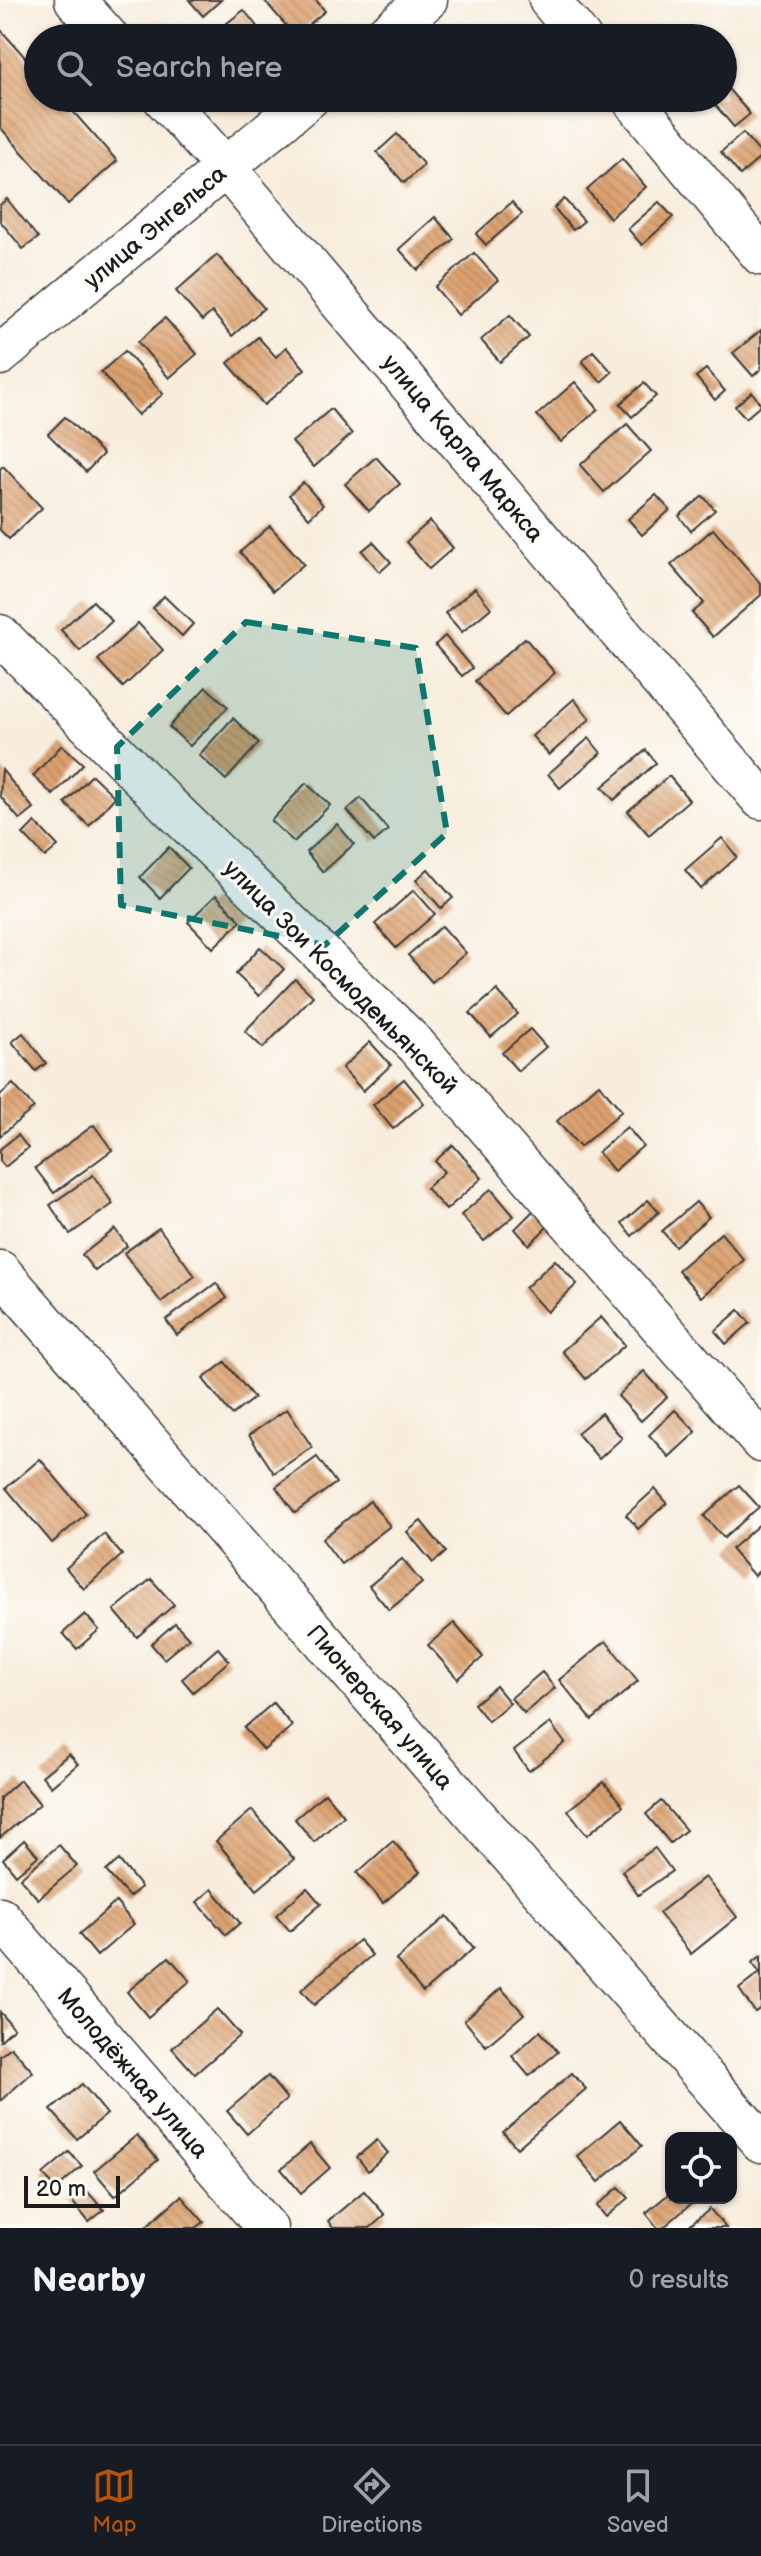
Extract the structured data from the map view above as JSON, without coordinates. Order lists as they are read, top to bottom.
{
  "streets": {
    "street": [
      "улица Энгельса",
      "улица Карла Маркса",
      "улица Зои Космодемьянской",
      "Пионерская улица",
      "Молодёжная улица"
    ]
  },
  "crossings": [
    ["улица Энгельса", "улица Карла Маркса"]
  ],
  "scale_bar": "20 m",
  "page": {
    "search": "Search here",
    "scale": "20 m",
    "heading": ["Nearby", "0 results"],
    "nav": ["Map", "Directions", "Saved"]
  }
}
